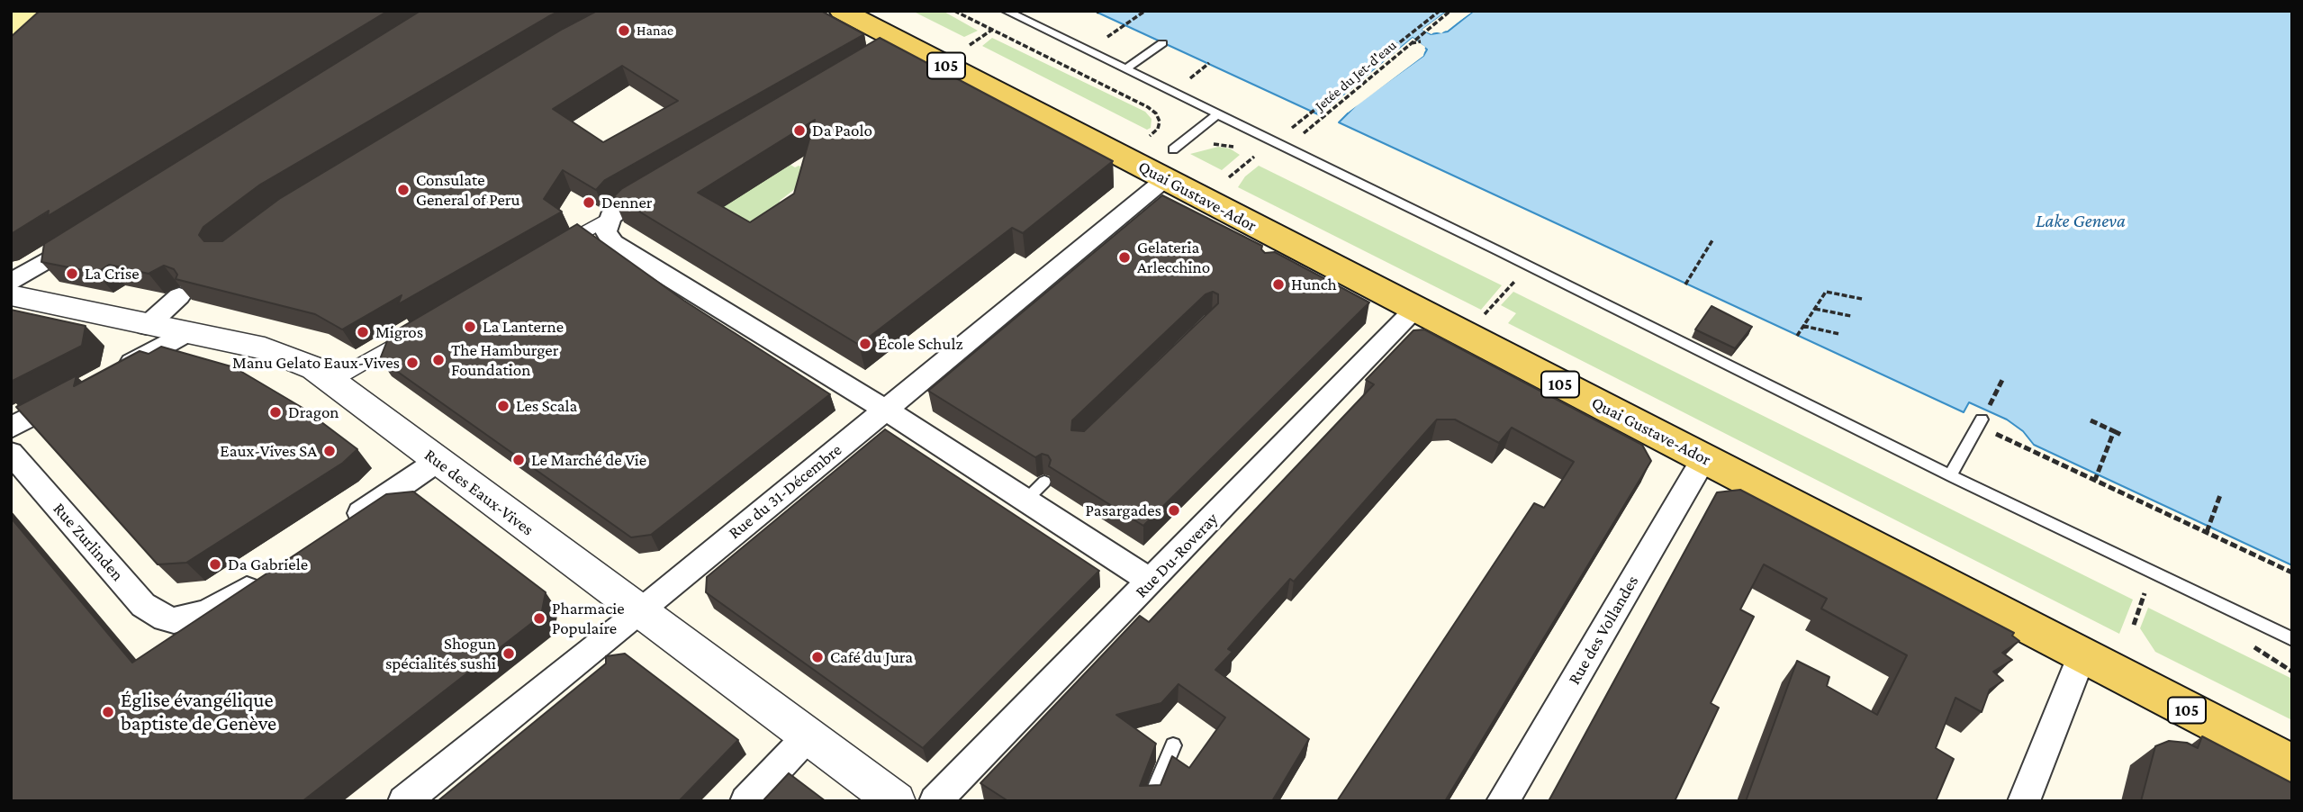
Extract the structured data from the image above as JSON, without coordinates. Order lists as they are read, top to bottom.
{
  "streets": {
    "main road": ["105", "Quai Gustave-Ador"],
    "street": [
      "Rue du 31-Décembre",
      "Rue des Eaux-Vives",
      "Rue Zurlinden",
      "Rue Du-Roveray",
      "Rue des Vollandes"
    ],
    "path": ["Jetée du Jet-d'eau"]
  },
  "crossings": [
    ["Quai Gustave-Ador", "Rue du 31-Décembre"],
    ["Quai Gustave-Ador", "Rue Du-Roveray"],
    ["Quai Gustave-Ador", "Rue des Vollandes"],
    ["Rue du 31-Décembre", "Rue des Eaux-Vives"]
  ],
  "water": ["Lake Geneva"],
  "places": [
    "Hanae",
    "Da Paolo",
    "Consulate General of Peru",
    "Denner",
    "Gelateria Arlecchino",
    "La Crise",
    "Hunch",
    "La Lanterne",
    "Migros",
    "École Schulz",
    "The Hamburger Foundation",
    "Manu Gelato Eaux-Vives",
    "Les Scala",
    "Dragon",
    "Eaux-Vives SA",
    "Le Marché de Vie",
    "Pasargades",
    "Da Gabriele",
    "Pharmacie Populaire",
    "Shogun spécialités sushi",
    "Café du Jura",
    "Église évangélique baptiste de Genève"
  ]
}
